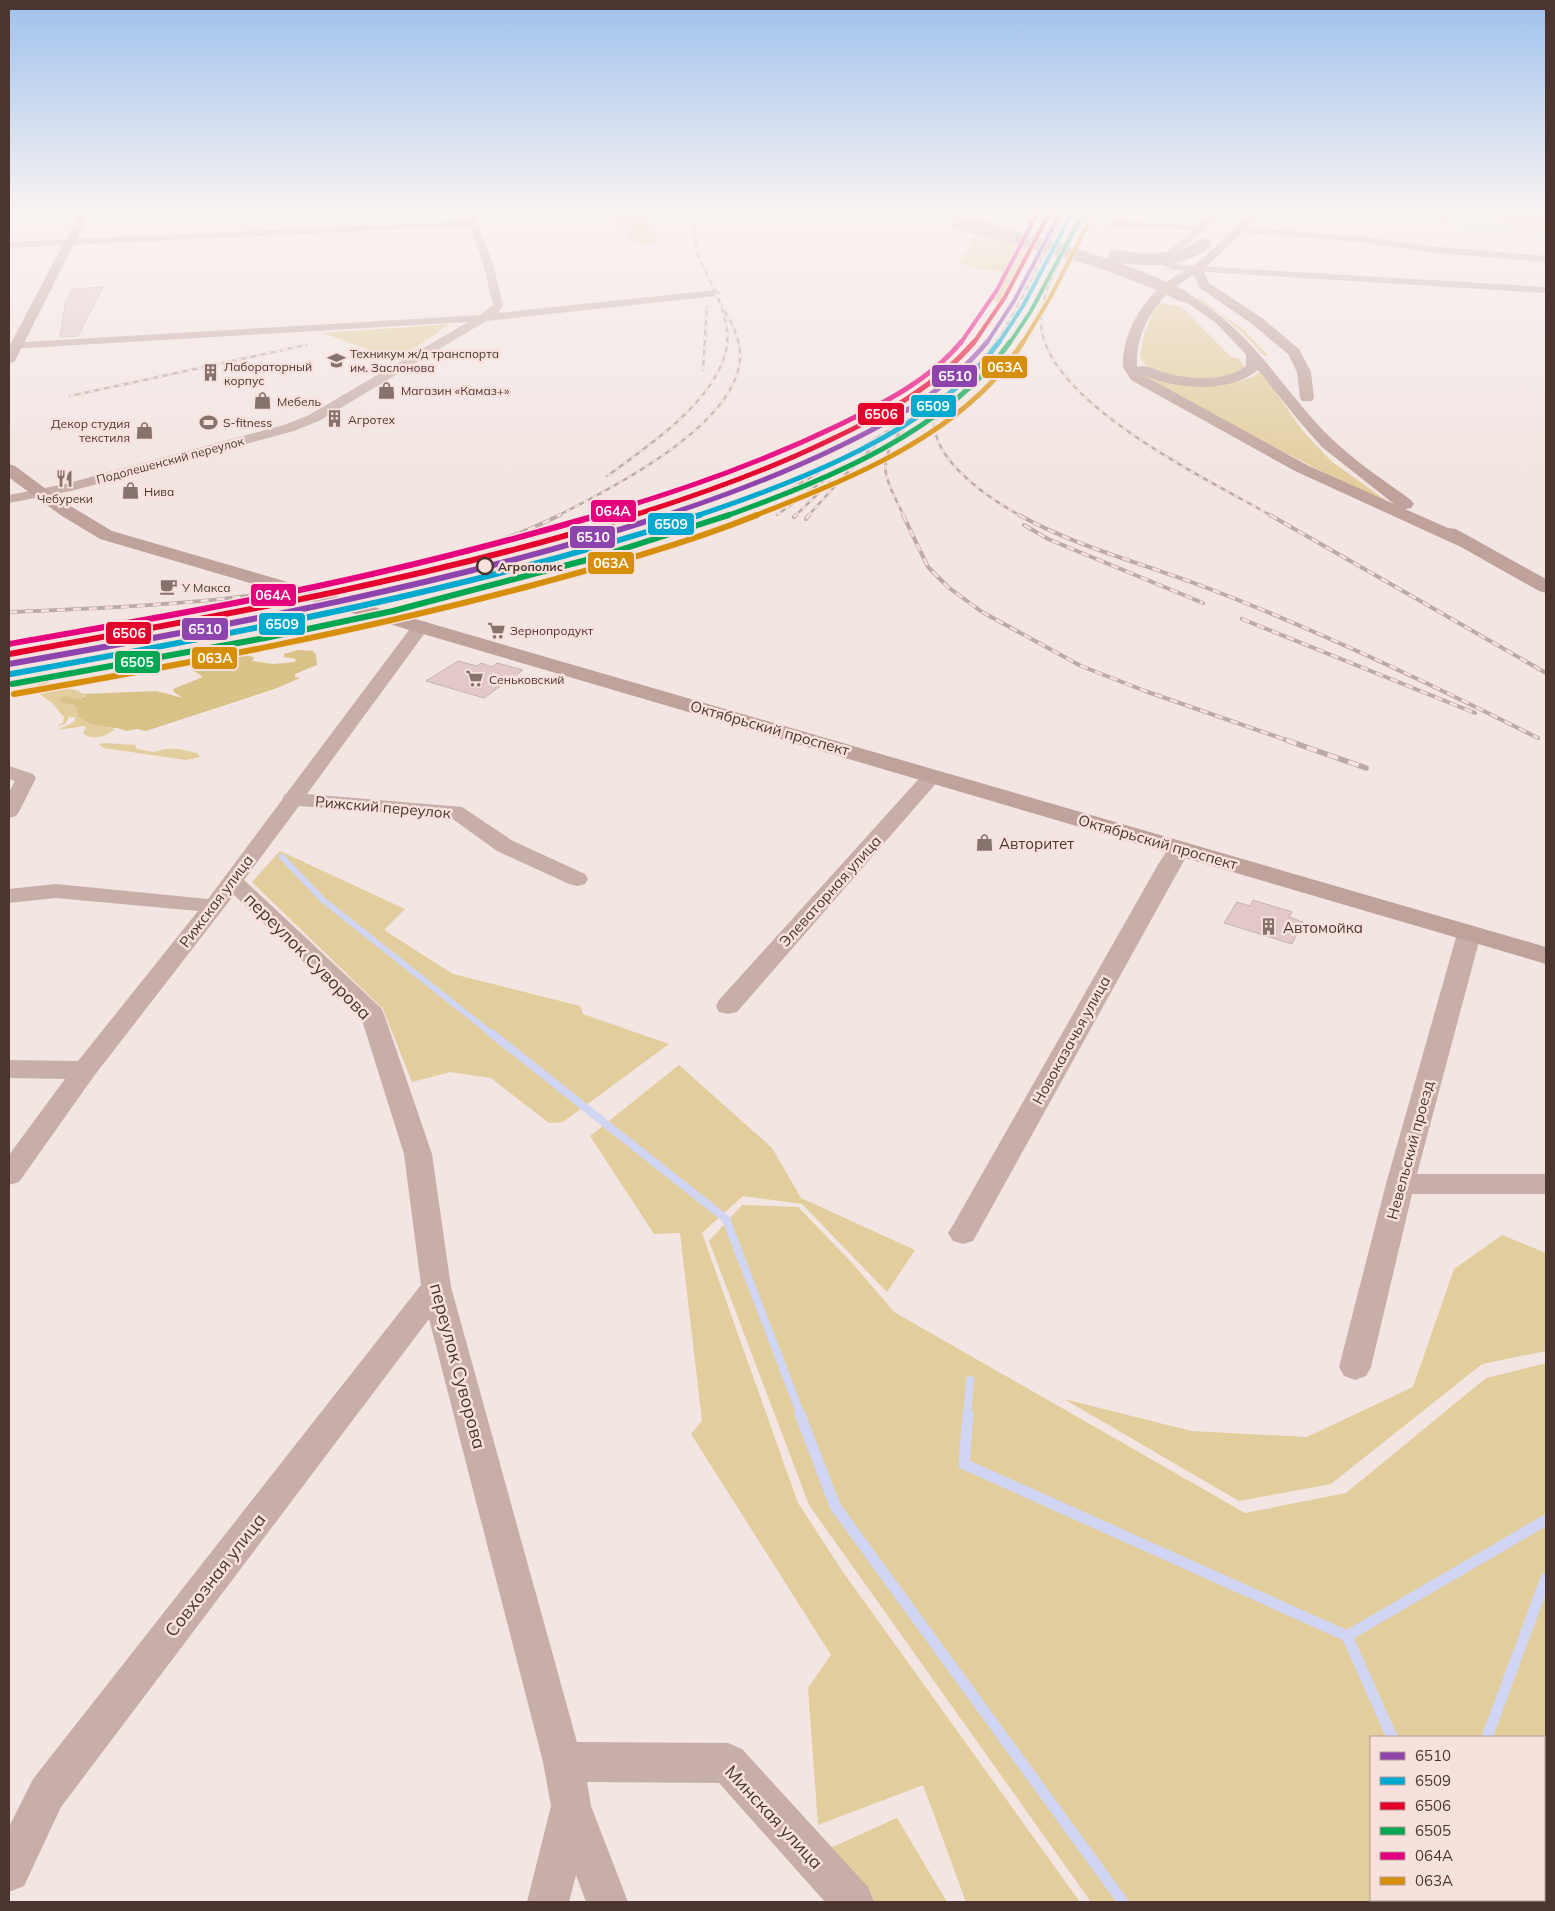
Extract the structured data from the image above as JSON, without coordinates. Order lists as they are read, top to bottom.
{
  "streets": {
    "main road": ["Октябрьский проспект"],
    "street": [
      "Подолешенский переулок",
      "Рижский переулок",
      "Элеваторная улица",
      "Рижская улица",
      "переулок Суворова",
      "Новоказачья улица",
      "Невельский проезд",
      "Совхозная улица",
      "Минская улица"
    ]
  },
  "crossings": [
    ["Подолешенский переулок", "Октябрьский проспект"],
    ["Октябрьский проспект", "Элеваторная улица"],
    ["Октябрьский проспект", "Рижская улица"],
    ["Октябрьский проспект", "Новоказачья улица"],
    ["Октябрьский проспект", "Невельский проезд"],
    ["Рижский переулок", "Рижская улица"],
    ["Рижская улица", "переулок Суворова"],
    ["переулок Суворова", "Совхозная улица"],
    ["переулок Суворова", "Минская улица"]
  ],
  "places": {
    "school or university": ["Техникум ж/д транспорта им. Заслонова"],
    "building": ["Лабораторный корпус", "Агротех", "Автомойка"],
    "shop": [
      "Магазин «Камаз+»",
      "Мебель",
      "Декор студия текстиля",
      "Нива",
      "Авторитет"
    ],
    "sports": ["S-fitness"],
    "restaurant": ["Чебуреки"],
    "other": ["Агрополис"],
    "cafe": ["У Макса"],
    "supermarket": ["Зернопродукт", "Сеньковский"]
  },
  "lines": [
    "transit line 6510",
    "transit line 6509",
    "transit line 6506",
    "transit line 6505",
    "transit line 064А",
    "transit line 063А"
  ],
  "legend": [
    "6510",
    "6509",
    "6506",
    "6505",
    "064А",
    "063А"
  ]
}
